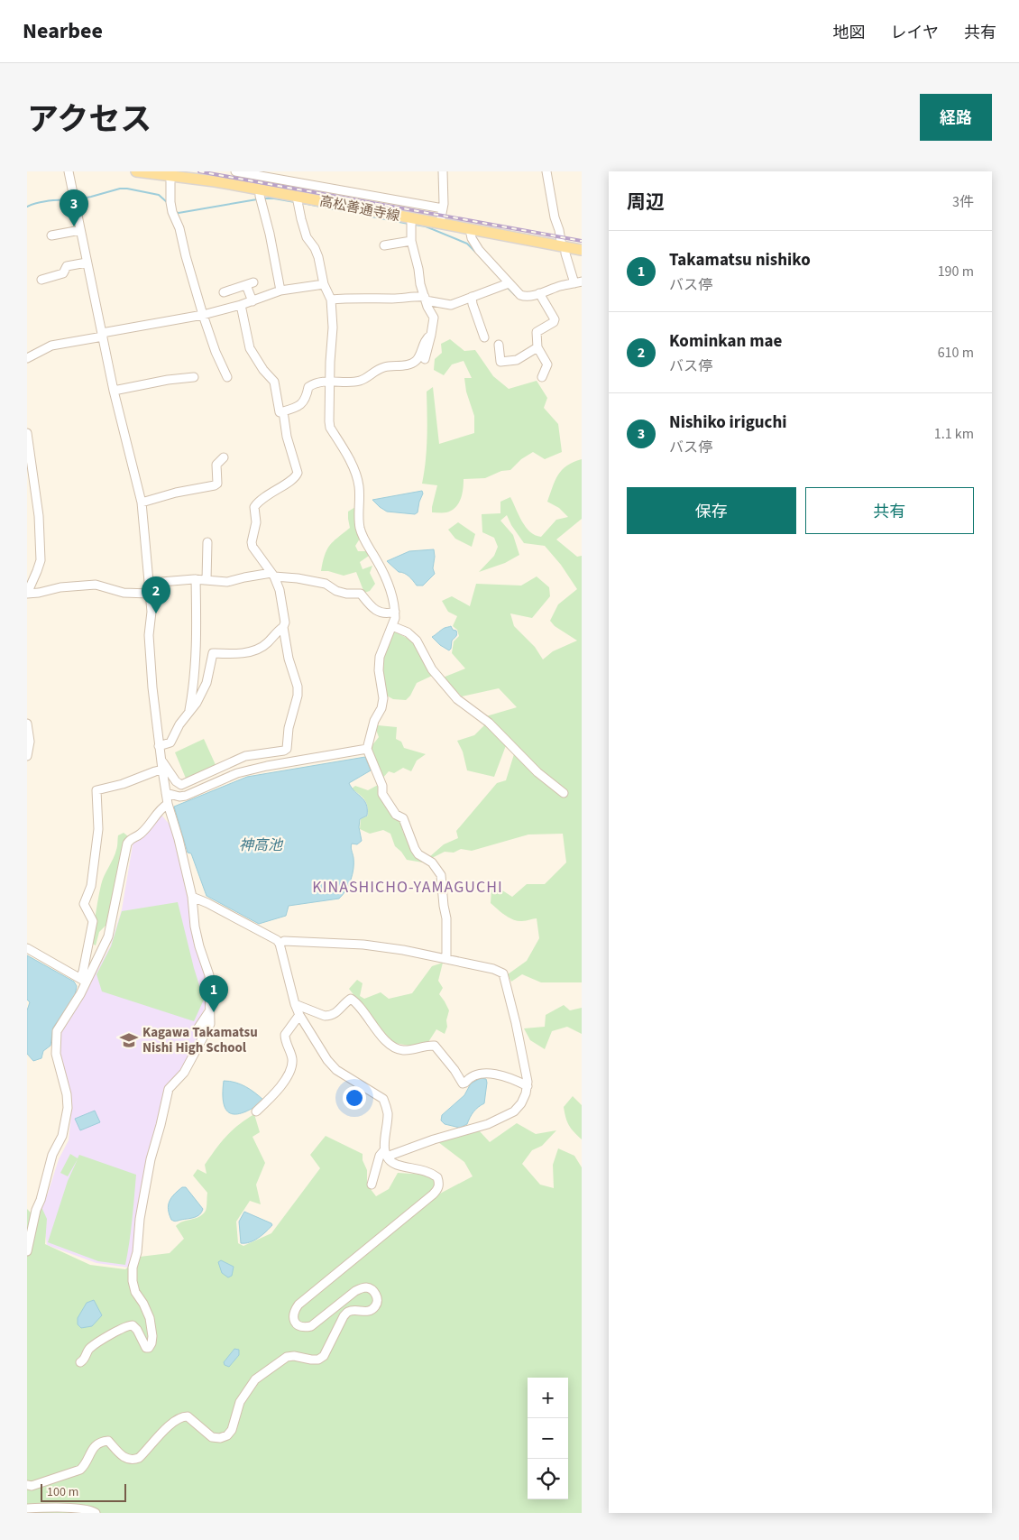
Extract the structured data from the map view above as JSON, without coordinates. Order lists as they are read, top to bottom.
{
  "streets": {
    "main road": ["高松善通寺線"]
  },
  "districts": ["KINASHICHO-YAMAGUCHI"],
  "water": ["神高池"],
  "places": {
    "school or university": ["Kagawa Takamatsu Nishi High School"]
  },
  "scale_bar": "100 m",
  "page": {
    "header": "Nearbee",
    "nav": ["地図", "レイヤ", "共有"],
    "title": "アクセス",
    "buttons": [
      "経路",
      ["保存", "共有"]
    ],
    "heading": ["周辺", "3件"],
    "pins": ["3", "2", "1"],
    "list": [
      {
        "mark": "1",
        "name": "Takamatsu nishiko",
        "note": "バス停",
        "value": "190 m"
      },
      {
        "mark": "2",
        "name": "Kominkan mae",
        "note": "バス停",
        "value": "610 m"
      },
      {
        "mark": "3",
        "name": "Nishiko iriguchi",
        "note": "バス停",
        "value": "1.1 km"
      }
    ],
    "map_buttons": ["+", "−"],
    "scale": "100 m"
  }
}
